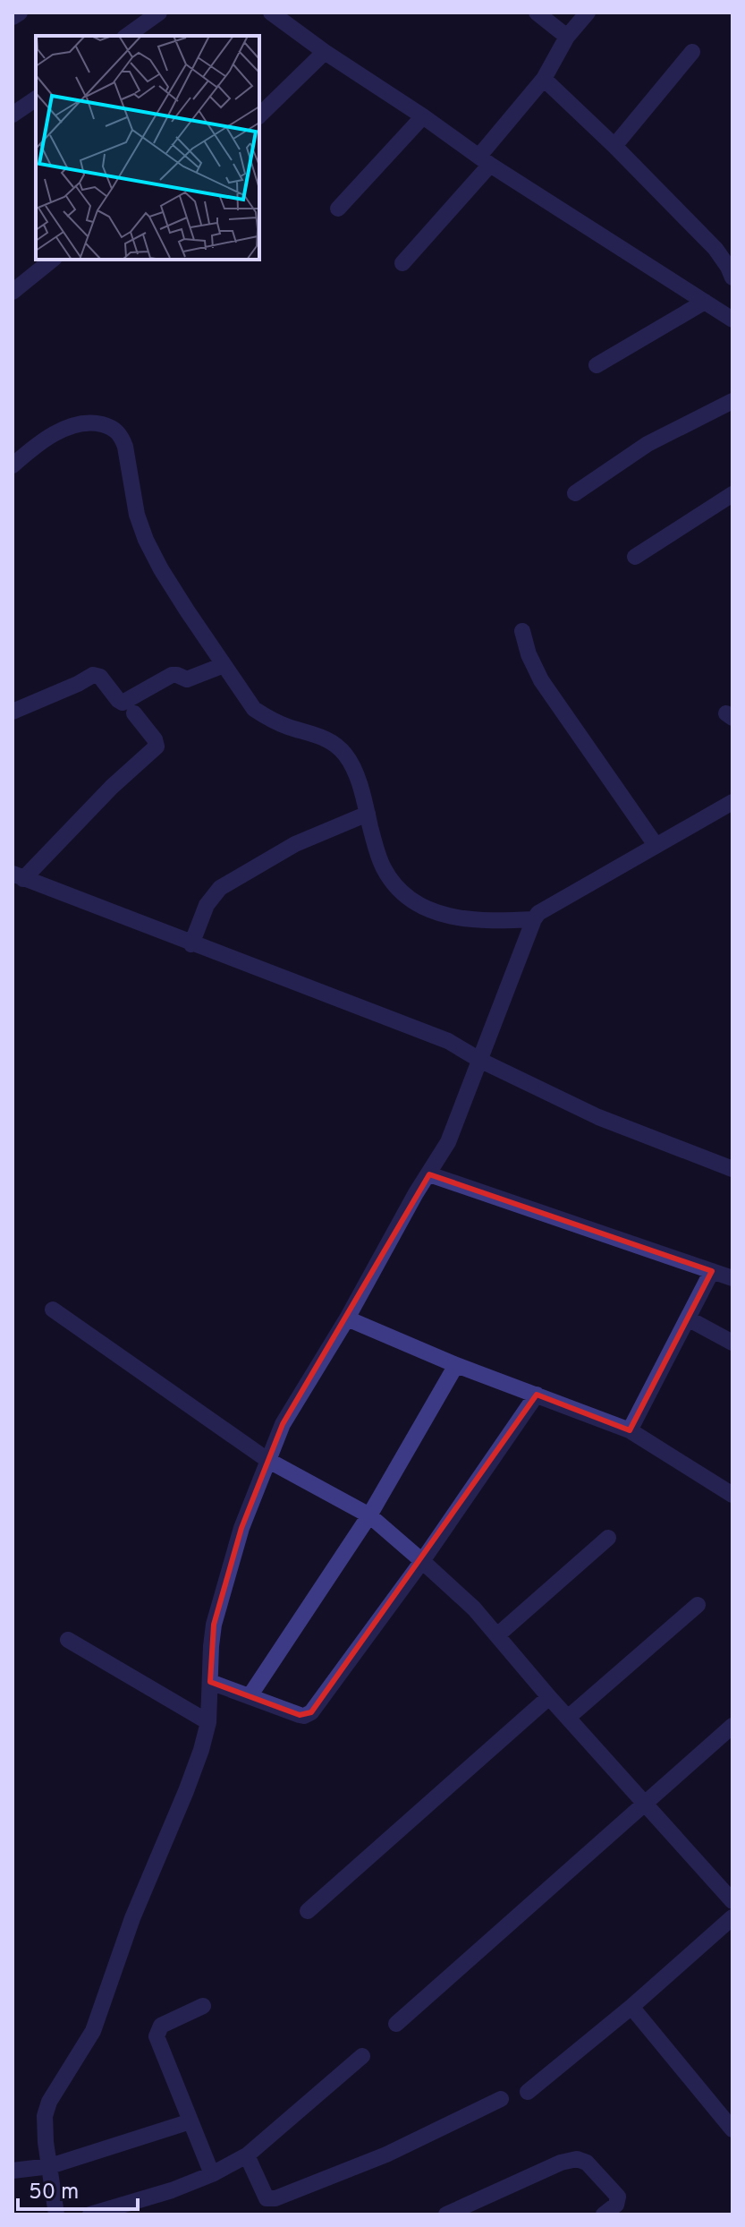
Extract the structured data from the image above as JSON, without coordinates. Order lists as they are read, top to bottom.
{
  "scale_bar": "50 m"
}
